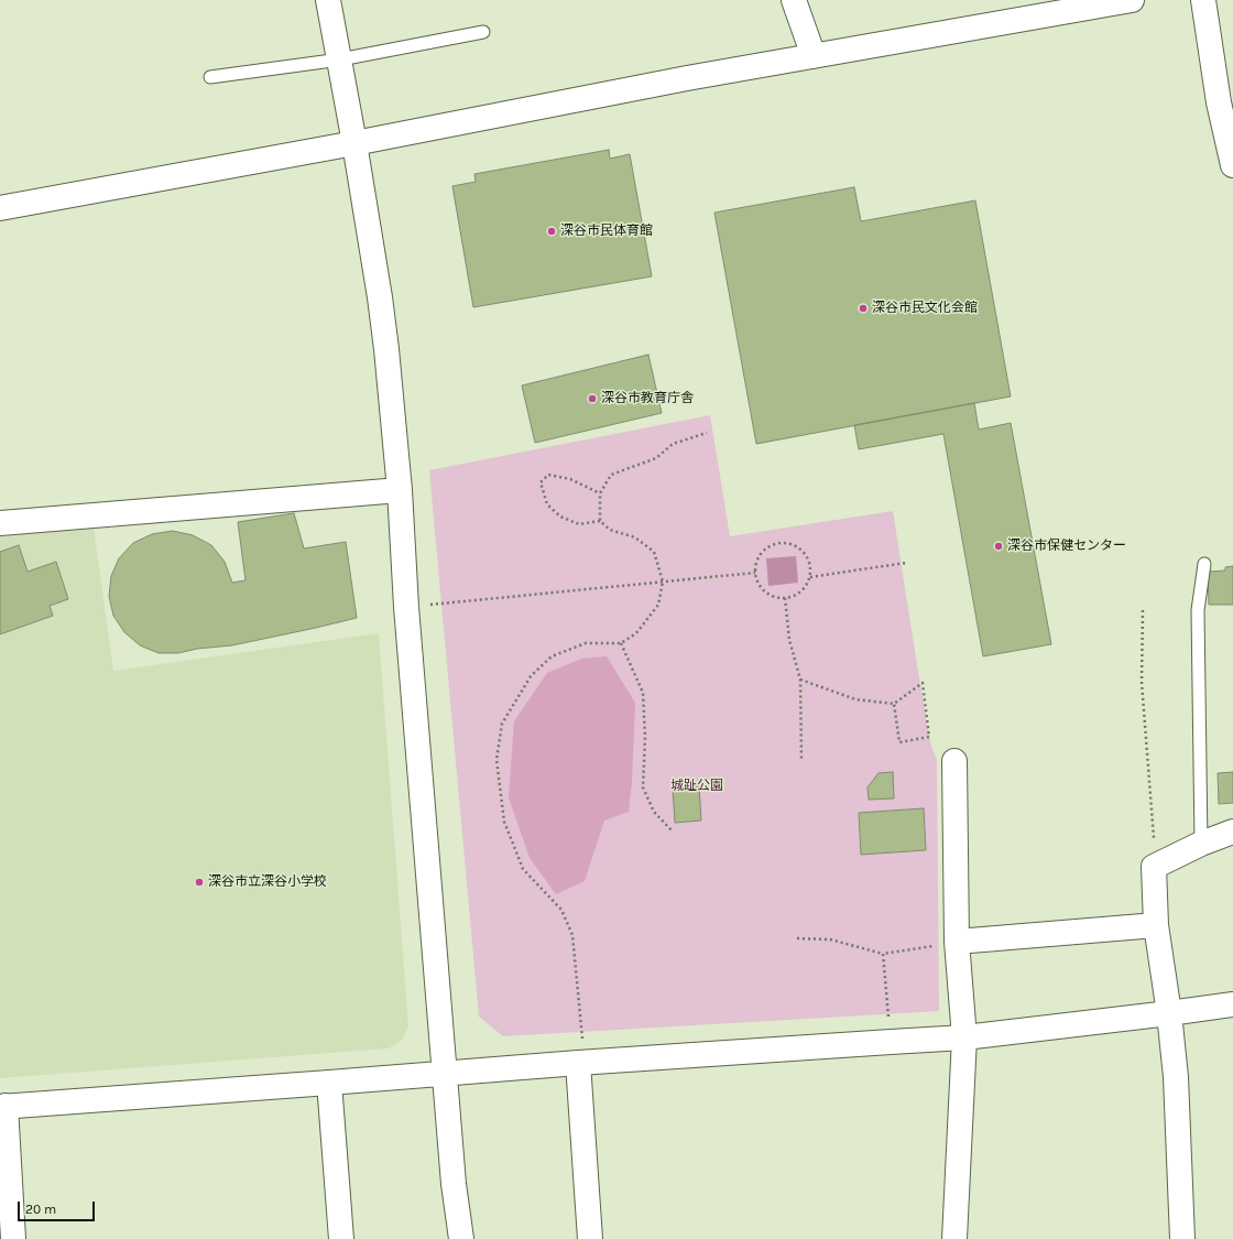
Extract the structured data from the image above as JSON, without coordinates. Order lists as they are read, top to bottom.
{
  "parks": ["城趾公園"],
  "places": [
    "深谷市民体育館",
    "深谷市民文化会館",
    "深谷市教育庁舎",
    "深谷市保健センター",
    "深谷市立深谷小学校"
  ],
  "scale_bar": "20 m"
}
